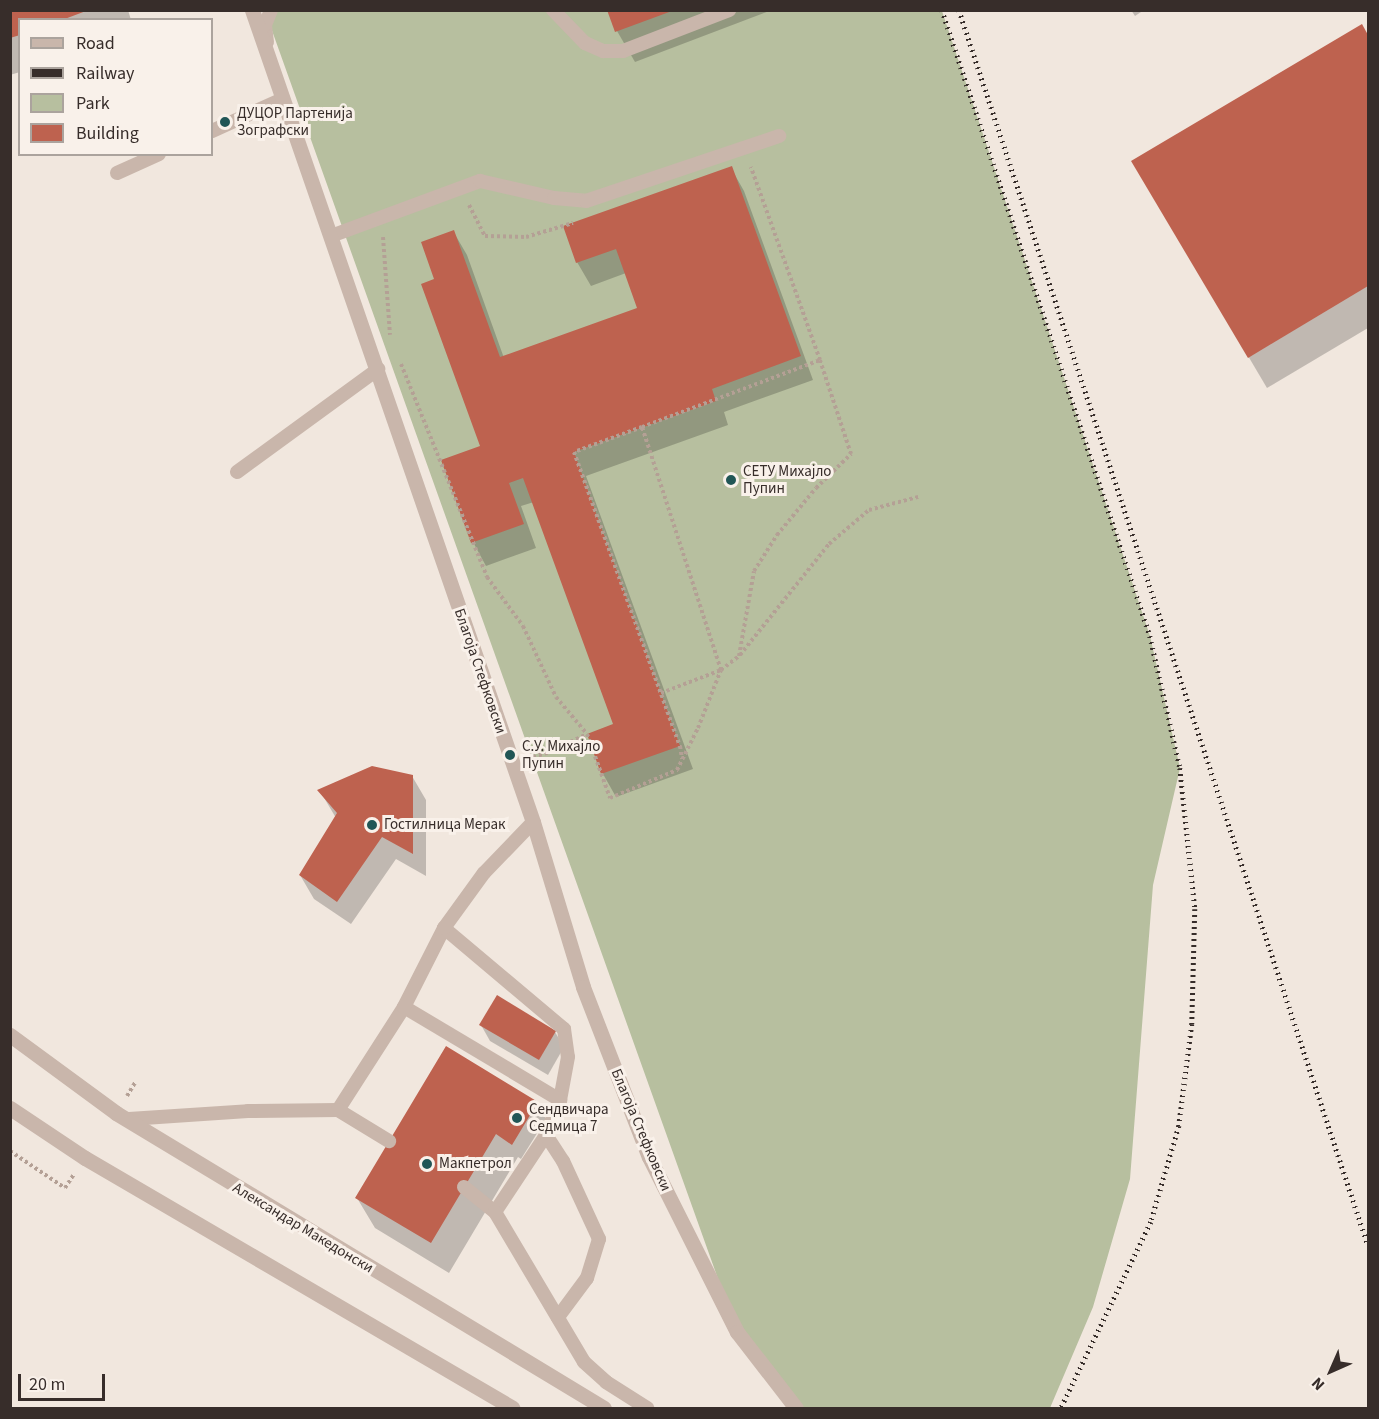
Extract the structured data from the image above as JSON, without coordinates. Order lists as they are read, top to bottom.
{
  "streets": {
    "street": ["Благоја Стефковски", "Александар Македонски"]
  },
  "places": [
    "ДУЦОР Партенија Зографски",
    "СЕТУ Михајло Пупин",
    "С.У. Михајло Пупин",
    "Гостилница Мерак",
    "Сендвичара Седмица 7",
    "Макпетрол"
  ],
  "legend": [
    "Road",
    "Railway",
    "Park",
    "Building"
  ],
  "scale_bar": "20 m",
  "north": "bottom left"
}
